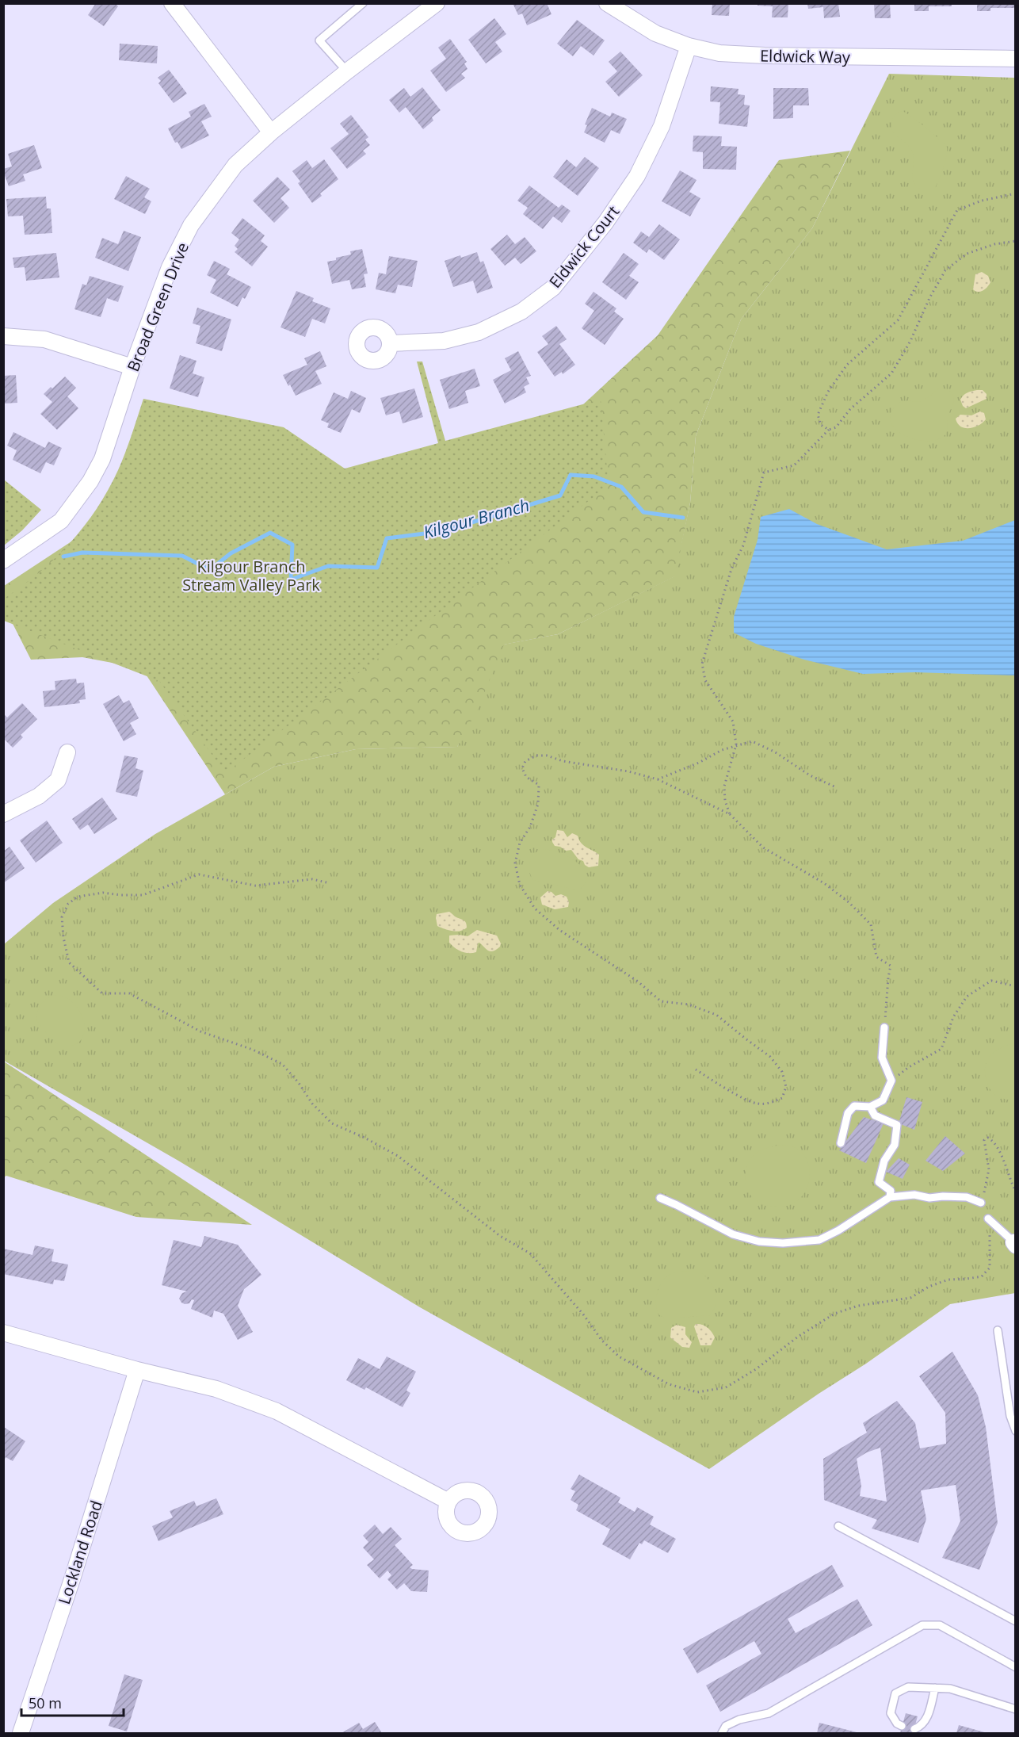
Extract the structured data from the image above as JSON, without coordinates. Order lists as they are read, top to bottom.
{
  "streets": {
    "street": [
      "Eldwick Way",
      "Eldwick Court",
      "Broad Green Drive",
      "Lockland Road"
    ]
  },
  "crossings": [
    ["Eldwick Way", "Eldwick Court"]
  ],
  "water": ["Kilgour Branch"],
  "parks": ["Kilgour Branch Stream Valley Park"],
  "scale_bar": "50 m"
}
